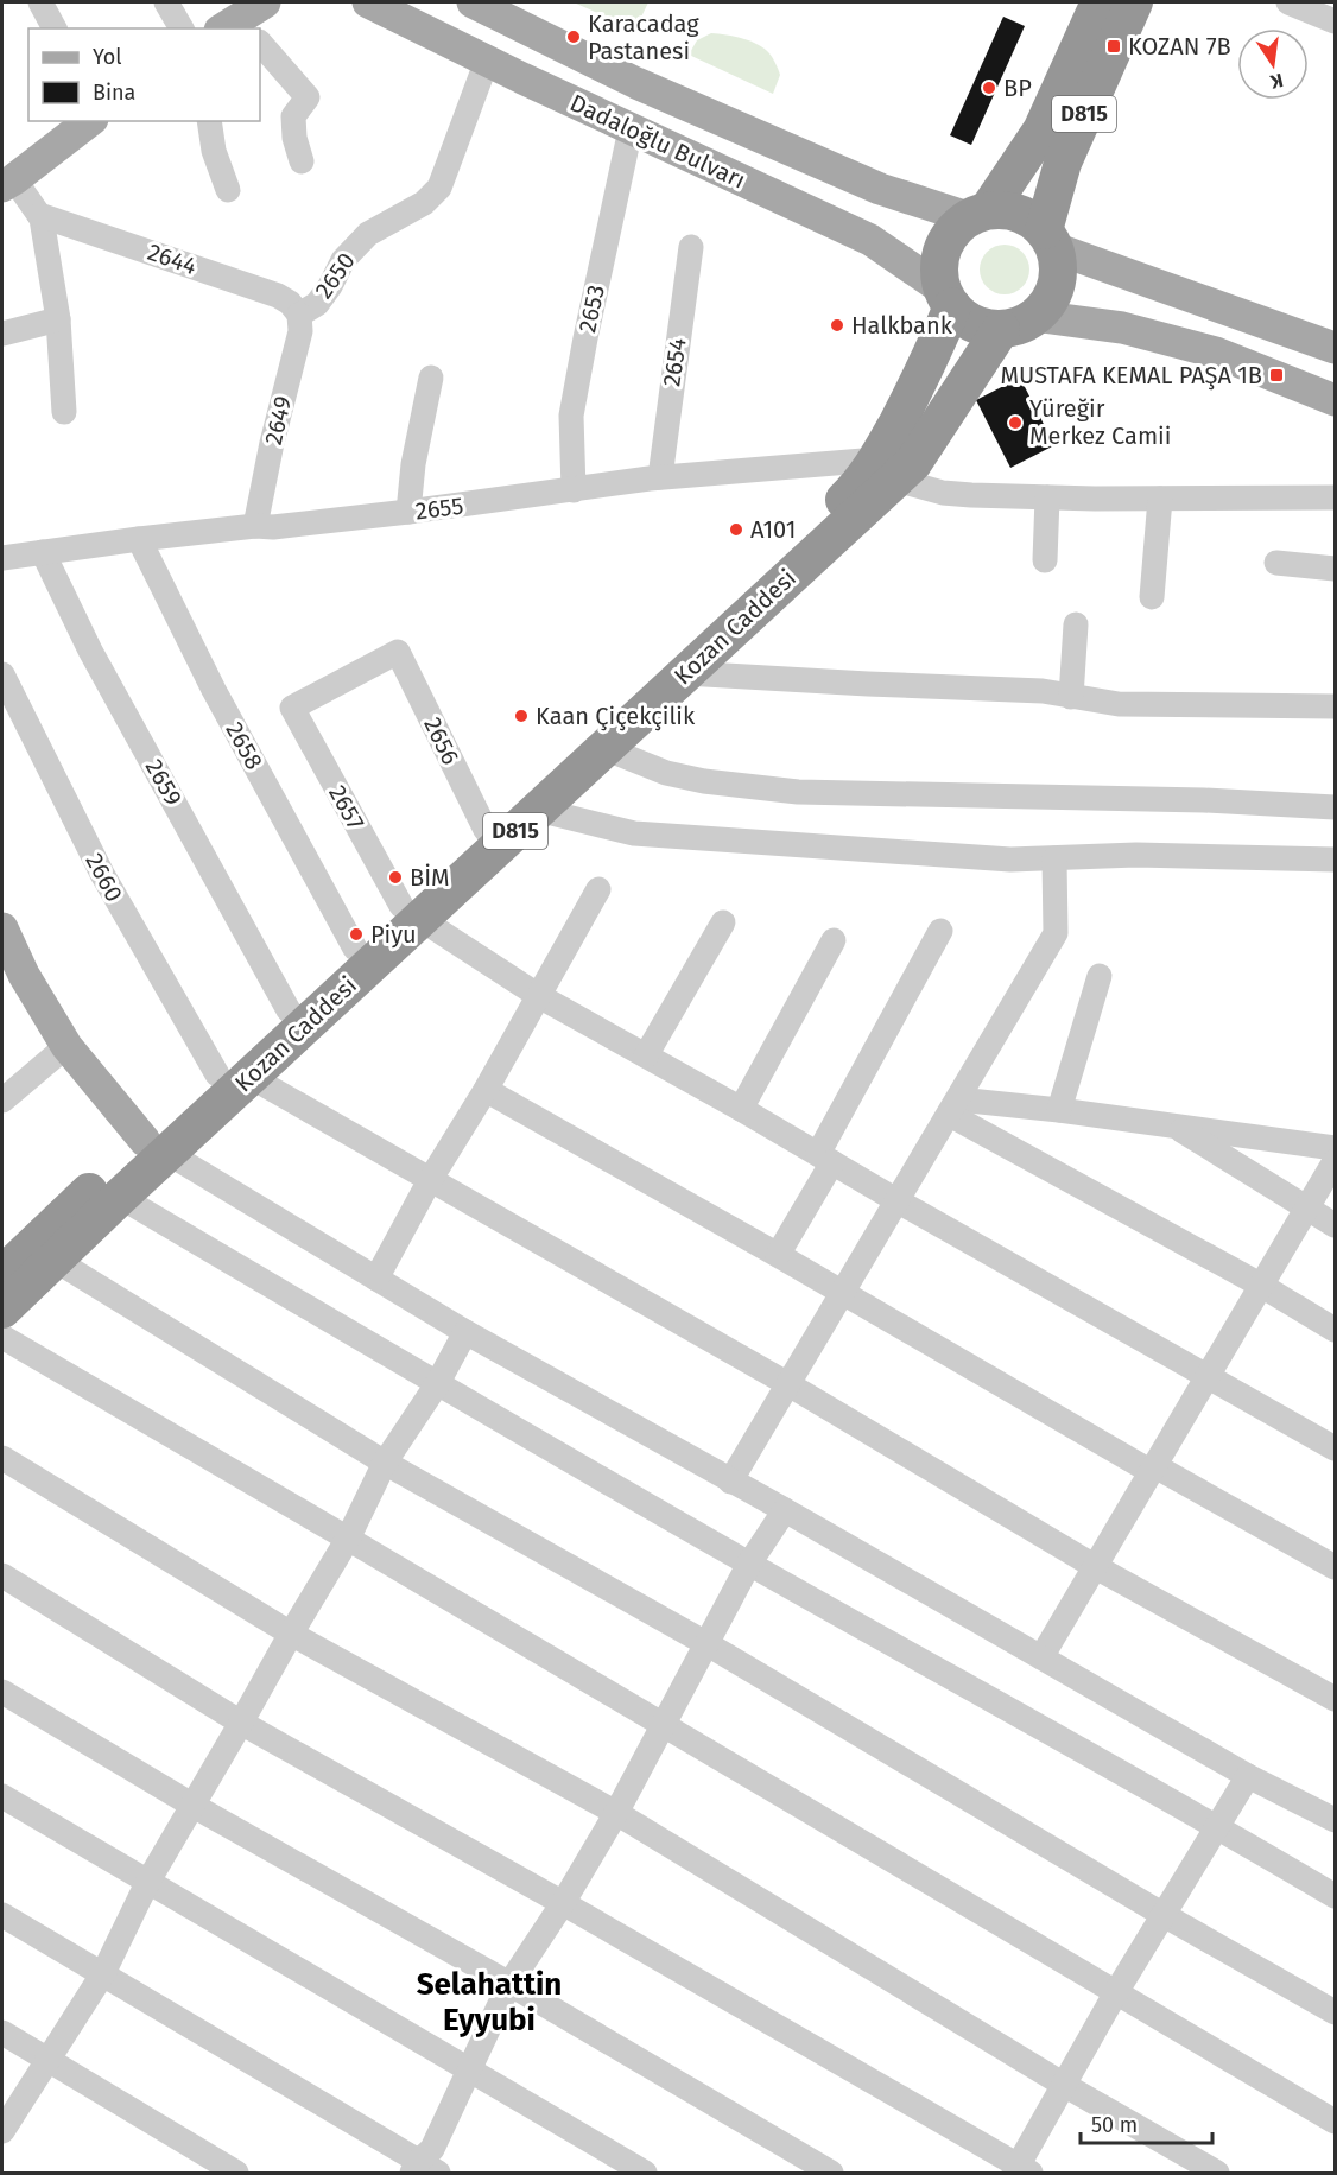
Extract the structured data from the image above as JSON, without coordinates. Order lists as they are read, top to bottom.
{
  "streets": {
    "highway": ["D815", "Kozan Caddesi"],
    "main road": ["Dadaloğlu Bulvarı"],
    "street": [
      "2644",
      "2650",
      "2653",
      "2654",
      "2649",
      "2655",
      "2656",
      "2658",
      "2659",
      "2657",
      "2660"
    ]
  },
  "crossings": [
    ["D815", "Dadaloğlu Bulvarı"],
    ["D815", "Kozan Caddesi"],
    ["Dadaloğlu Bulvarı", "2650"],
    ["Dadaloğlu Bulvarı", "2653"],
    ["Dadaloğlu Bulvarı", "Kozan Caddesi"],
    ["2644", "2650"],
    ["2644", "2649"],
    ["2650", "2649"],
    ["2653", "2655"],
    ["2654", "2655"],
    ["2649", "2655"],
    ["2655", "Kozan Caddesi"],
    ["2655", "2658"],
    ["2655", "2659"],
    ["Kozan Caddesi", "2656"],
    ["Kozan Caddesi", "2658"],
    ["Kozan Caddesi", "2659"],
    ["Kozan Caddesi", "2657"],
    ["Kozan Caddesi", "2660"],
    ["2656", "2657"]
  ],
  "districts": ["Selahattin Eyyubi"],
  "places": {
    "other": [
      "Karacadag Pastanesi",
      "BP",
      "Halkbank",
      "Yüreğir Merkez Camii",
      "A101",
      "Kaan Çiçekçilik",
      "BİM",
      "Piyu"
    ],
    "transit": ["KOZAN 7B", "MUSTAFA KEMAL PAŞA 1B"]
  },
  "legend": ["Yol", "Bina"],
  "scale_bar": "50 m",
  "north": "bottom"
}
